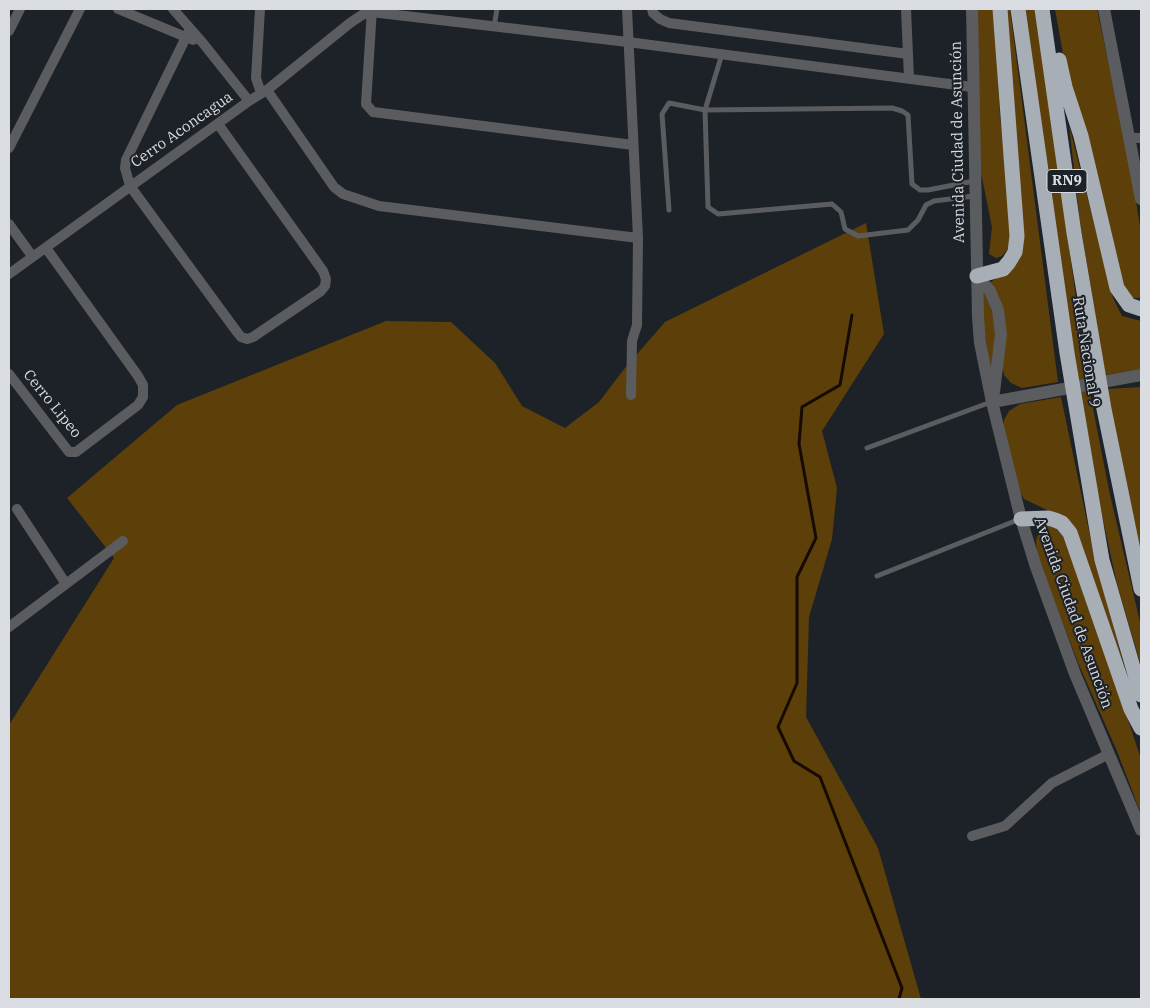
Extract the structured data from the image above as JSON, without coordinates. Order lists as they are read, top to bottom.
{
  "streets": {
    "highway": ["RN9", "Ruta Nacional 9"],
    "street": ["Cerro Aconcagua", "Avenida Ciudad de Asunción", "Cerro Lipeo"]
  },
  "crossings": [
    ["Cerro Aconcagua", "Cerro Lipeo"]
  ]
}
